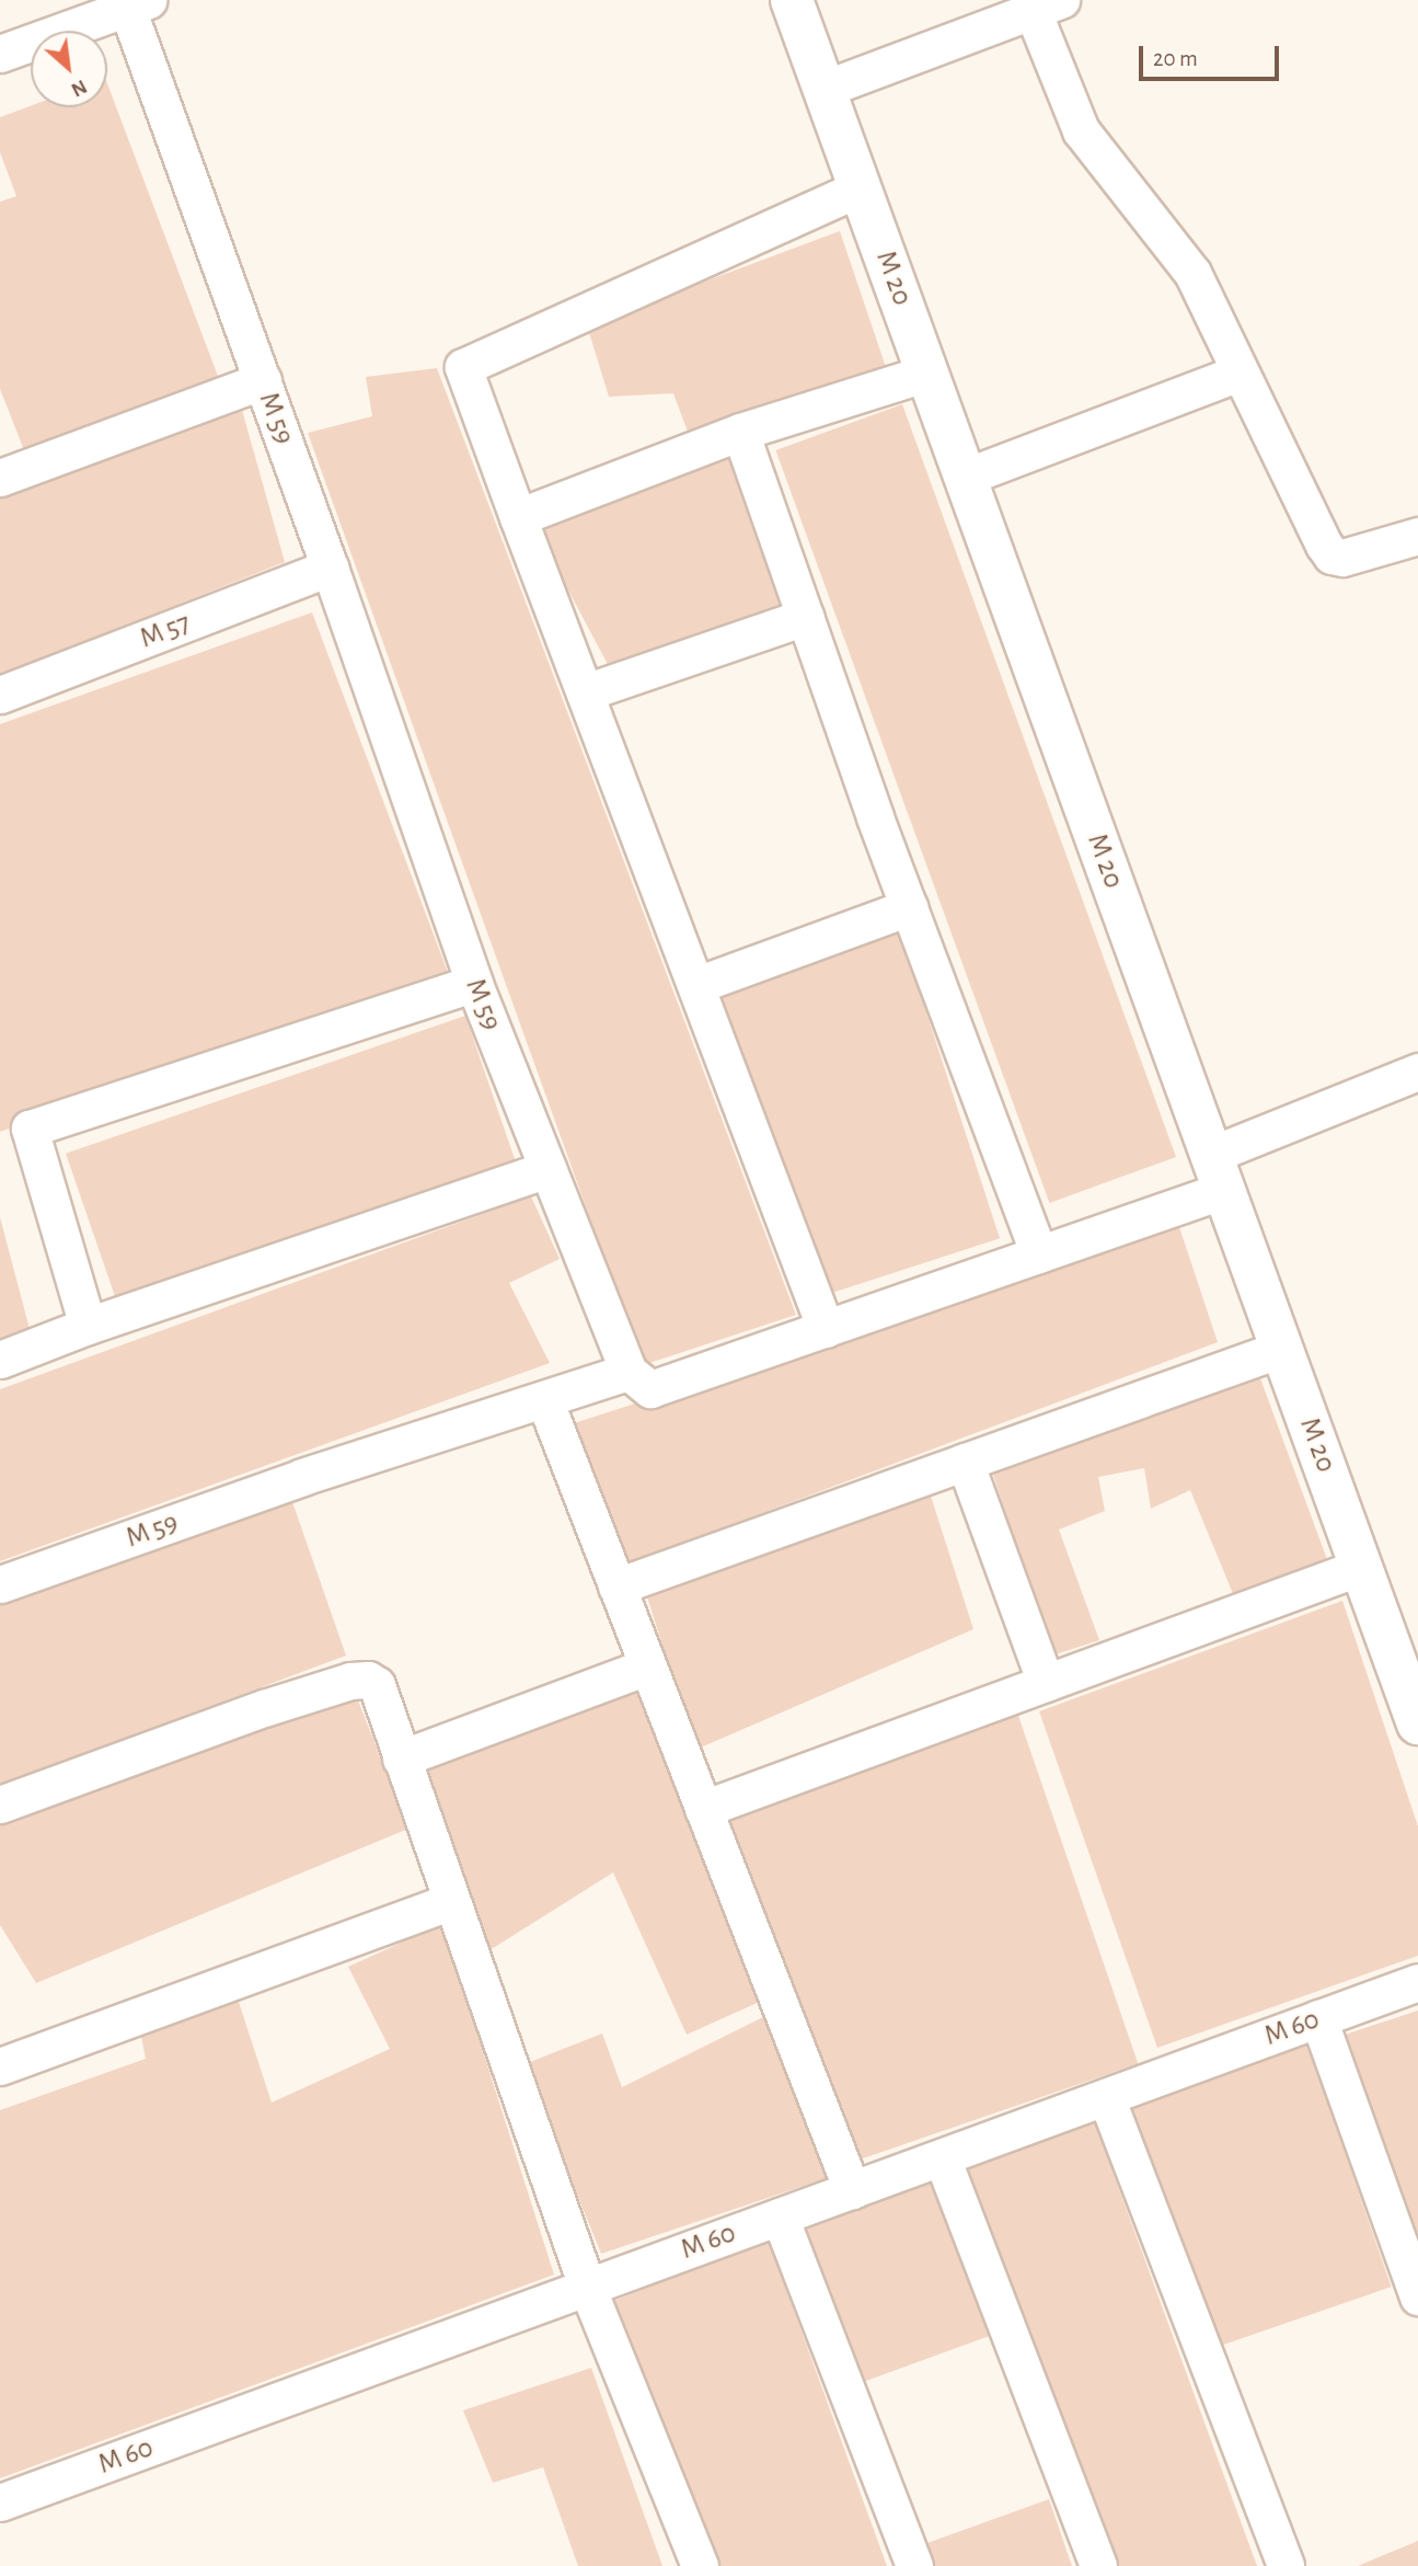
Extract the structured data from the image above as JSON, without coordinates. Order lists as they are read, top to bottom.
{
  "streets": {
    "street": [
      "M 20",
      "M 59",
      "M 57",
      "M 60"
    ]
  },
  "crossings": [
    ["M 59", "M 57"]
  ],
  "scale_bar": "20 m",
  "north": "bottom right"
}
